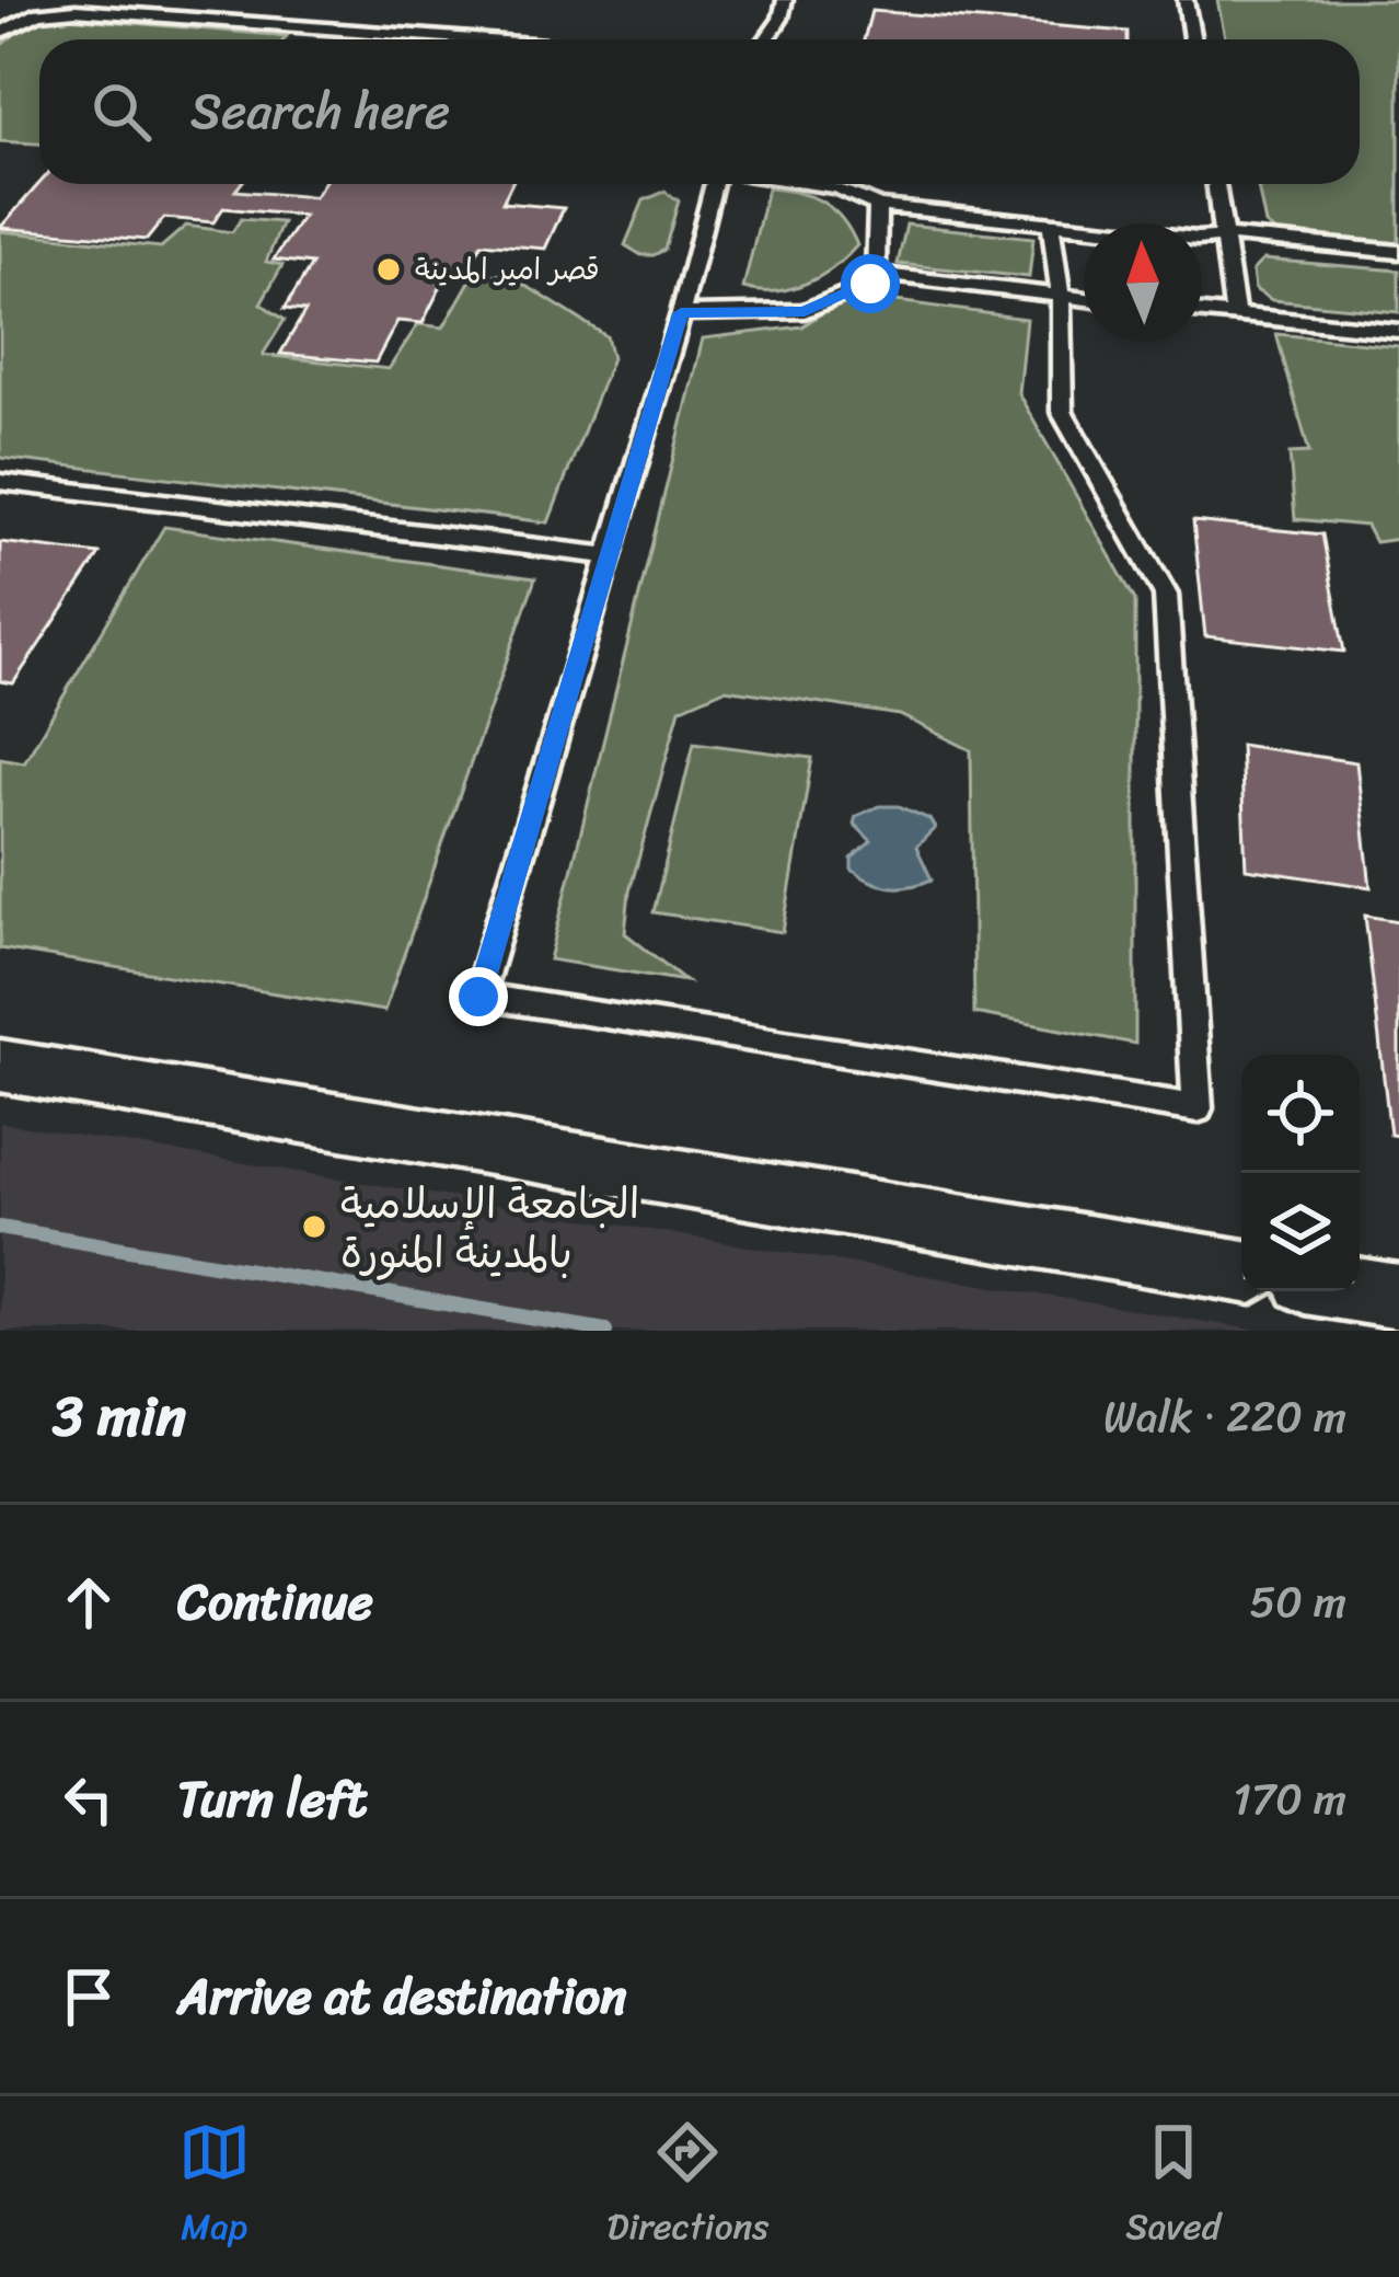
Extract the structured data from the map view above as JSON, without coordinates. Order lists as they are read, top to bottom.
{
  "places": ["قصر امير المدينة", "الجامعة الإسلامية بالمدينة المنورة"],
  "north": "top",
  "page": {
    "search": "Search here",
    "heading": ["3 min", "Walk · 220 m"],
    "list": [
      ["Continue", "50 m"],
      ["Turn left", "170 m"],
      "Arrive at destination"
    ],
    "nav": ["Map", "Directions", "Saved"]
  }
}
